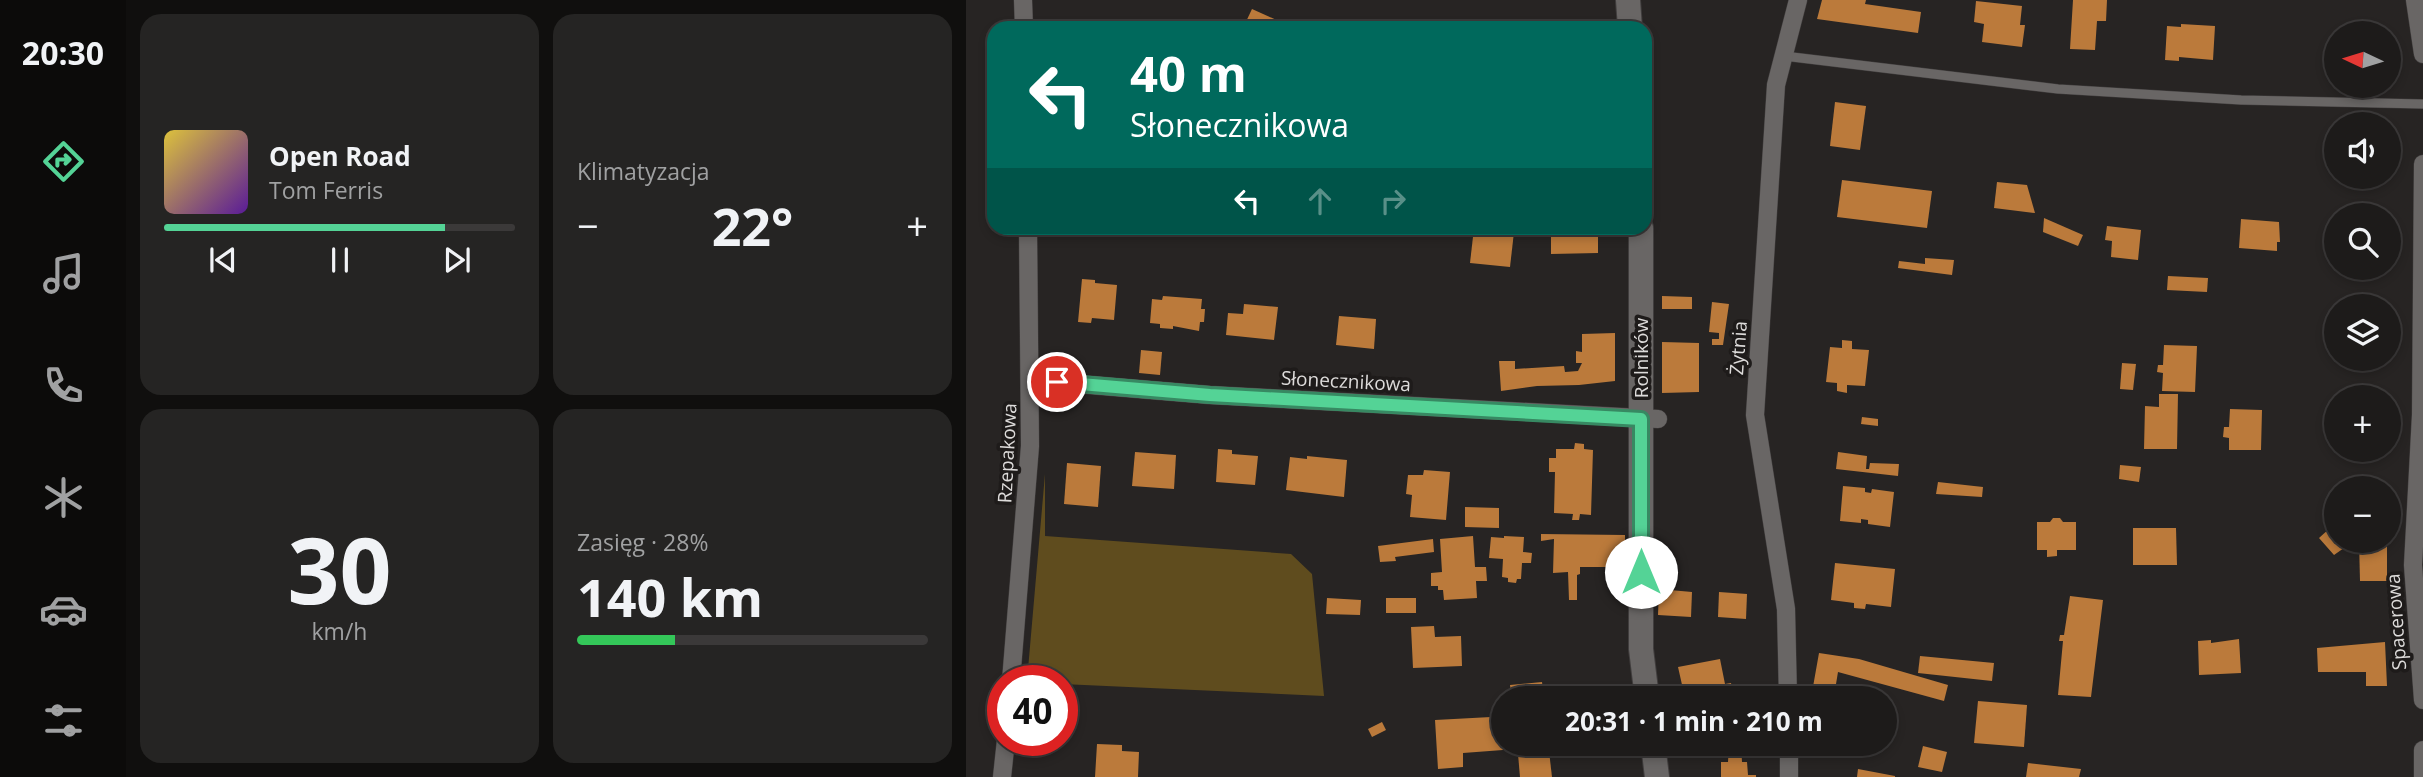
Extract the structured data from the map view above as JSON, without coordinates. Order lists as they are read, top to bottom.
{
  "streets": {
    "street": [
      "Żytnia",
      "Rolników",
      "Słonecznikowa",
      "Rzepakowa",
      "Spacerowa"
    ]
  },
  "crossings": [
    ["Rolników", "Słonecznikowa"],
    ["Słonecznikowa", "Rzepakowa"]
  ],
  "north": "left",
  "page": {
    "tabs": "20:30",
    "tile": [
      "Klimatyzacja",
      ["30", "km/h"],
      ["Zasięg · 28%", "140 km"]
    ],
    "map_buttons": ["+", "−"],
    "turn": ["40 m", "Słonecznikowa"],
    "song": ["Open Road", "Tom Ferris"],
    "heat": ["−", "22°", "+"],
    "limit": "40",
    "trip": "20:31 · 1 min · 210 m"
  }
}
